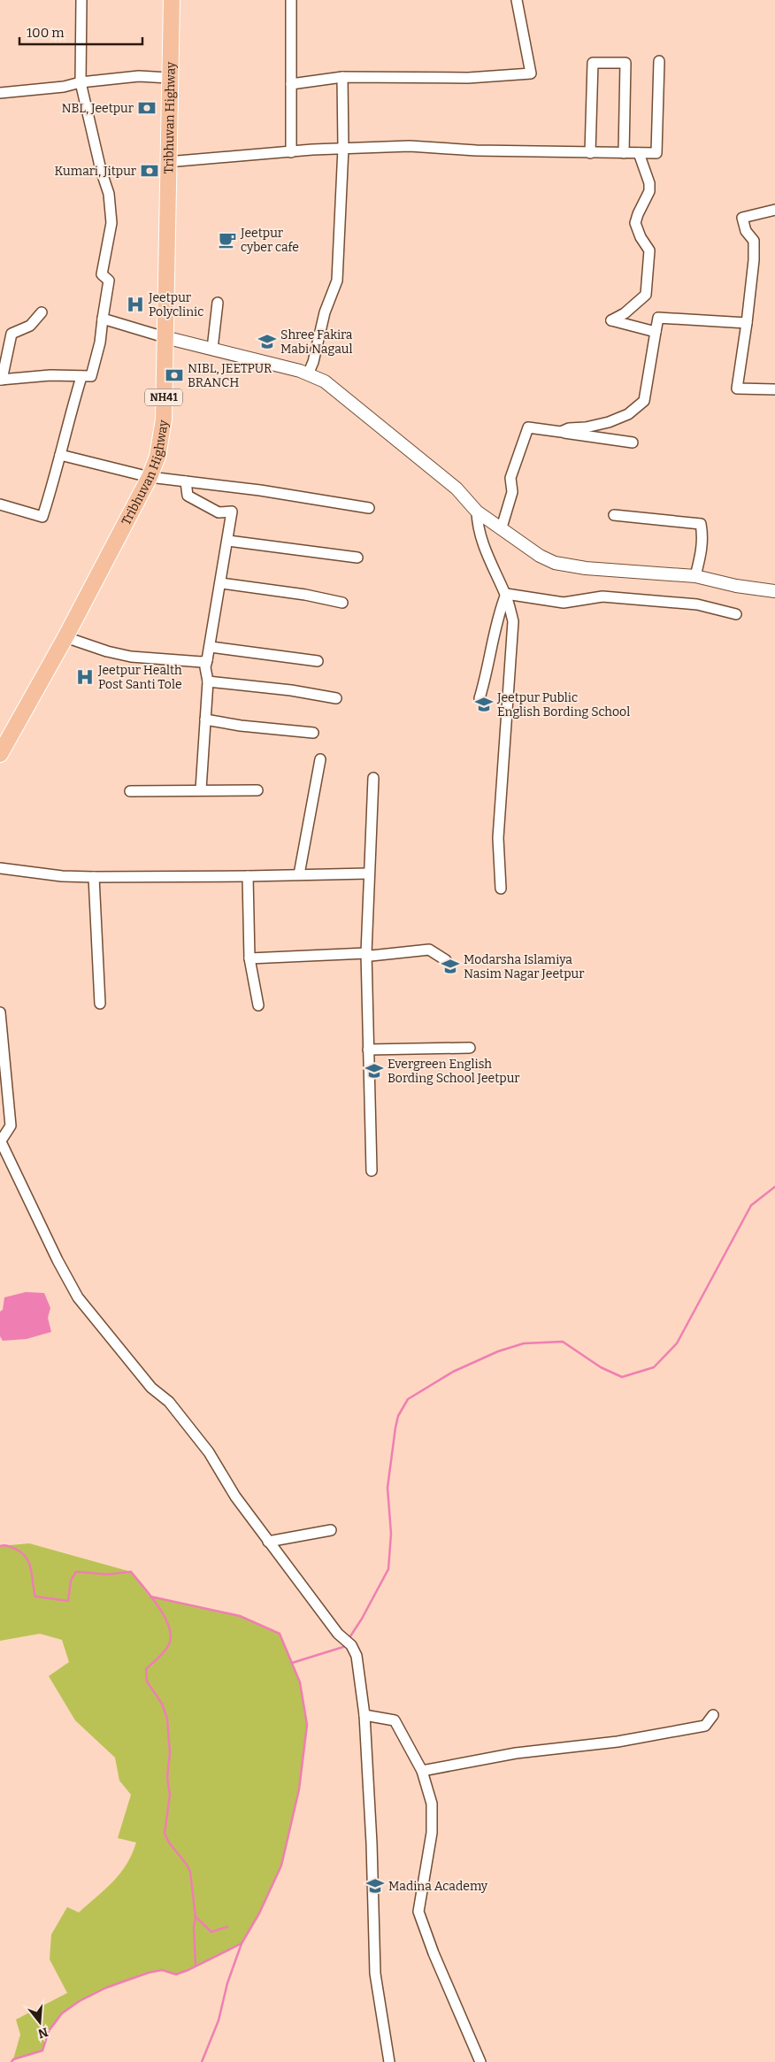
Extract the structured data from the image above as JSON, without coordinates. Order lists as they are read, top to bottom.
{
  "streets": {
    "highway": ["Tribhuvan Highway", "NH41"]
  },
  "places": {
    "bank": ["NBL, Jeetpur", "Kumari, Jitpur", "NIBL, JEETPUR BRANCH"],
    "cafe": ["Jeetpur cyber cafe"],
    "hospital": ["Jeetpur Polyclinic", "Jeetpur Health Post Santi Tole"],
    "school or university": [
      "Shree Fakira Mabi Nagaul",
      "Jeetpur Public English Bording School",
      "Modarsha Islamiya Nasim Nagar Jeetpur",
      "Evergreen English Bording School Jeetpur",
      "Madina Academy"
    ]
  },
  "scale_bar": "100 m",
  "north": "bottom"
}
